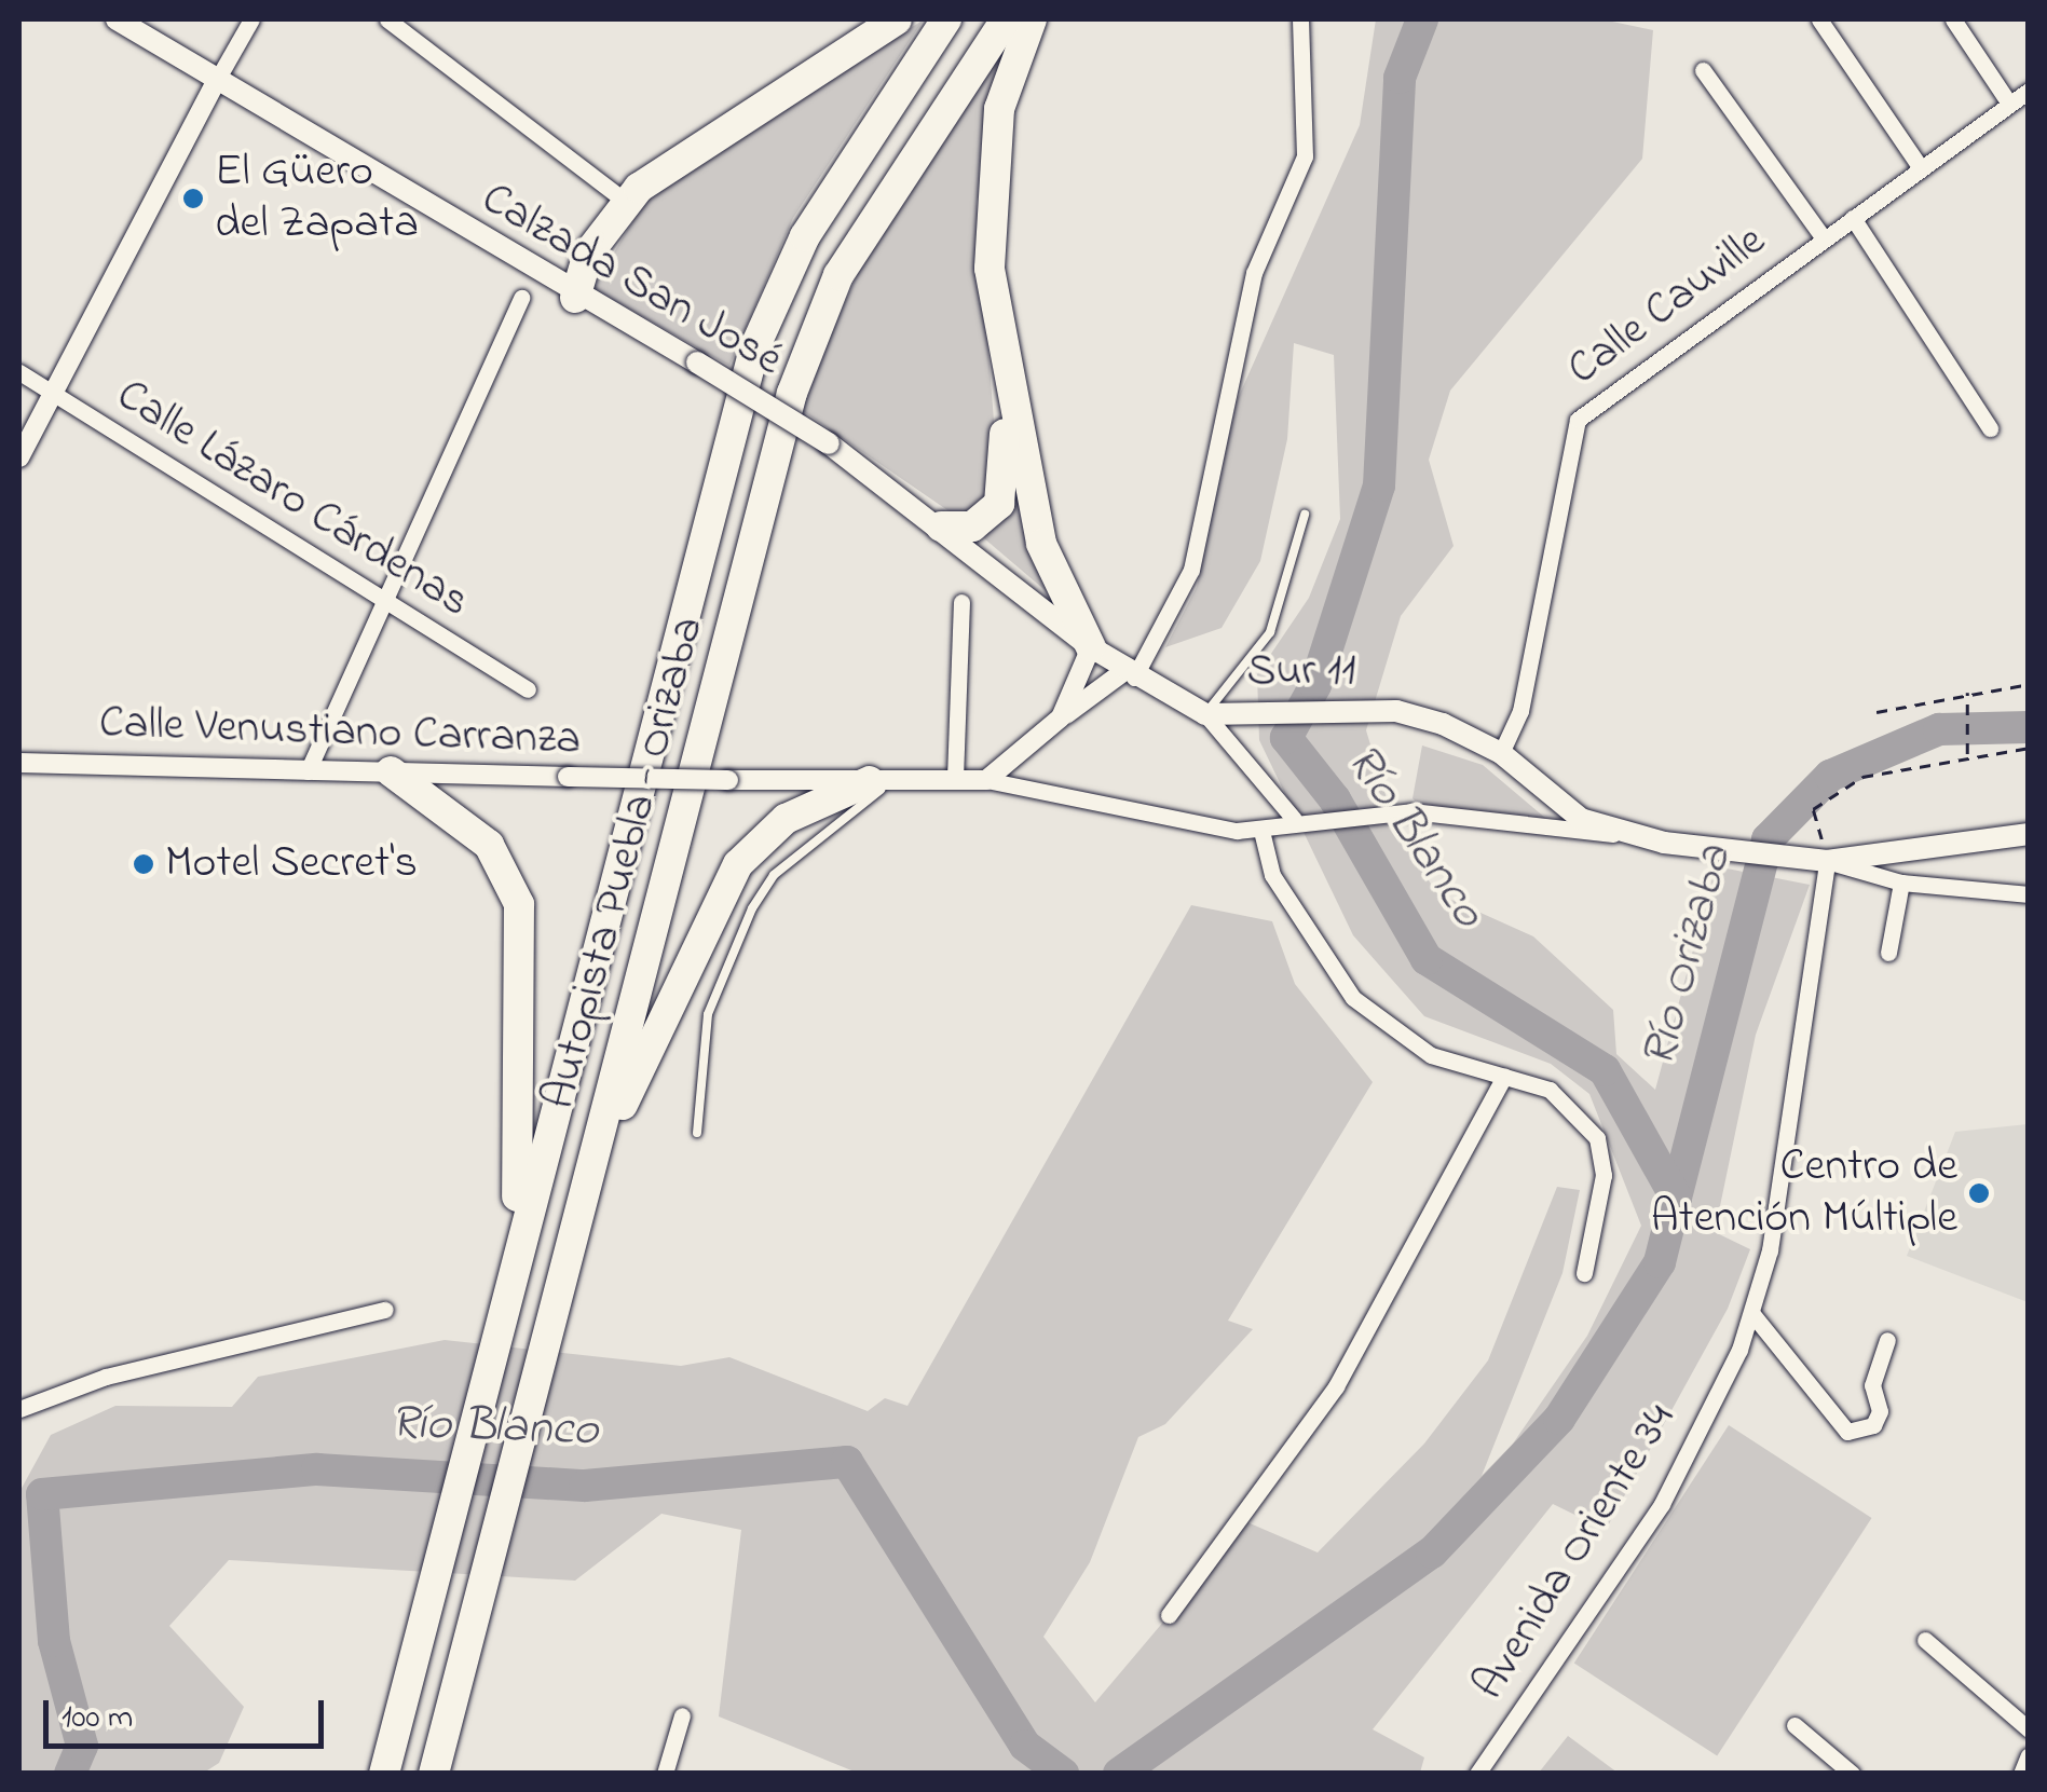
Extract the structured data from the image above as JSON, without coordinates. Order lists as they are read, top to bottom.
{
  "streets": {
    "highway": ["Autopista Puebla - Orizaba"],
    "main road": ["Calzada San José", "Sur 11"],
    "street": [
      "Calle Cauville",
      "Calle Lázaro Cárdenas",
      "Calle Venustiano Carranza",
      "Avenida Oriente 34"
    ]
  },
  "crossings": [
    ["Calzada San José", "Sur 11"],
    ["Calle Cauville", "Sur 11"],
    ["Sur 11", "Avenida Oriente 34"]
  ],
  "water": ["Río Blanco", "Río Orizaba"],
  "places": ["El Güero del Zapata", "Motel Secret's", "Centro de Atención Múltiple"],
  "scale_bar": "100 m"
}
